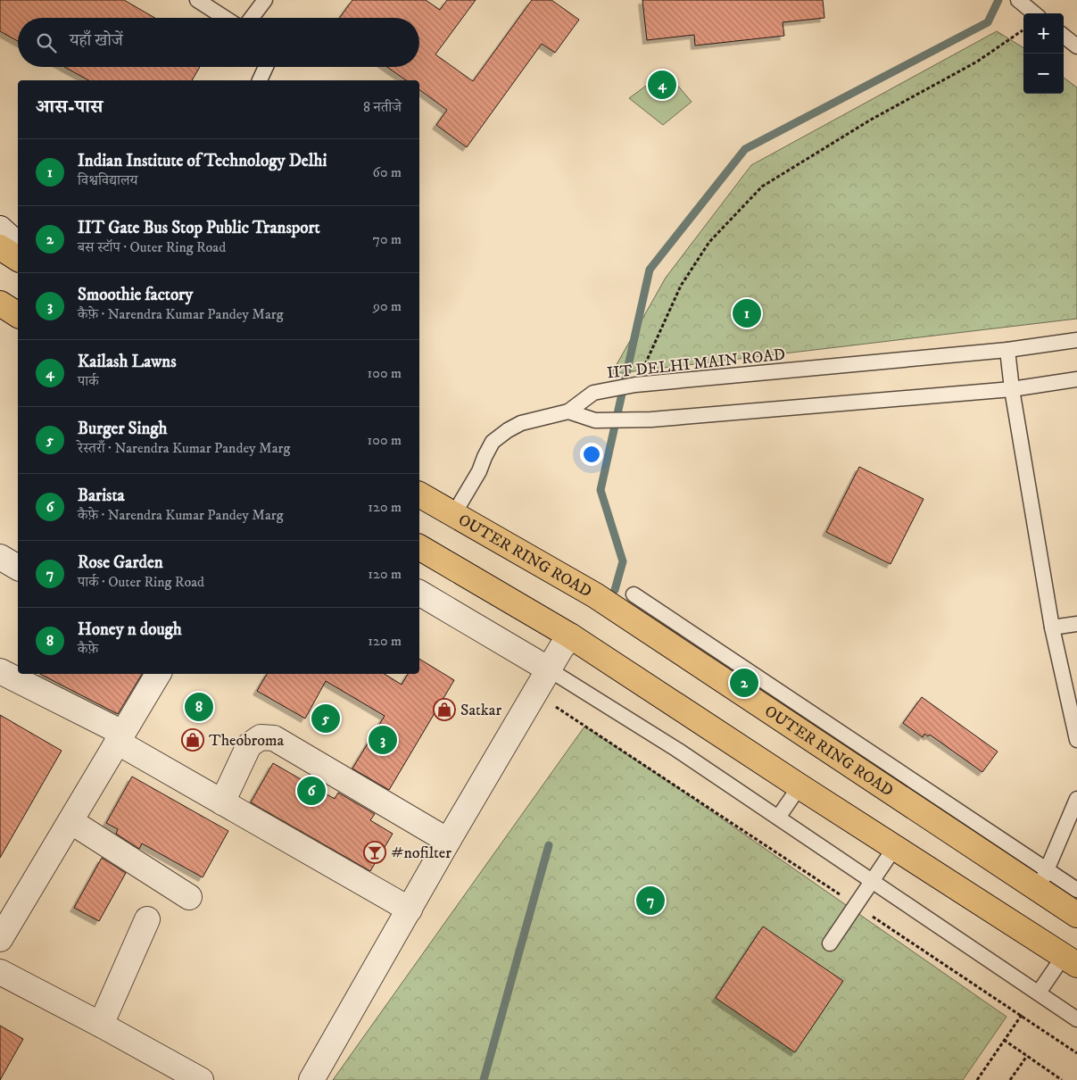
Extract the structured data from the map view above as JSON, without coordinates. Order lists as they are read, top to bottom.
{
  "streets": {
    "main road": ["OUTER RING ROAD"],
    "lane": ["IIT DELHI MAIN ROAD"]
  },
  "places": {
    "shop": ["Satkar", "Theobroma"],
    "bar": ["#nofilter"]
  },
  "page": {
    "map_buttons": ["+", "−"],
    "search": "यहाँ खोजें",
    "pins": [
      "4",
      "1",
      "2",
      "8",
      "5",
      "3",
      "6",
      "7"
    ],
    "heading": ["आस-पास", "8 नतीजे"],
    "list": [
      {
        "mark": "1",
        "name": "Indian Institute of Technology Delhi",
        "note": "विश्वविद्यालय",
        "value": "60 m"
      },
      {
        "mark": "2",
        "name": "IIT Gate Bus Stop Public Transport",
        "note": "बस स्टॉप · Outer Ring Road",
        "value": "70 m"
      },
      {
        "mark": "3",
        "name": "Smoothie factory",
        "note": "कैफ़े · Narendra Kumar Pandey Marg",
        "value": "90 m"
      },
      {
        "mark": "4",
        "name": "Kailash Lawns",
        "note": "पार्क",
        "value": "100 m"
      },
      {
        "mark": "5",
        "name": "Burger Singh",
        "note": "रेस्तराँ · Narendra Kumar Pandey Marg",
        "value": "100 m"
      },
      {
        "mark": "6",
        "name": "Barista",
        "note": "कैफ़े · Narendra Kumar Pandey Marg",
        "value": "120 m"
      },
      {
        "mark": "7",
        "name": "Rose Garden",
        "note": "पार्क · Outer Ring Road",
        "value": "120 m"
      },
      {
        "mark": "8",
        "name": "Honey n dough",
        "note": "कैफ़े",
        "value": "120 m"
      }
    ]
  }
}
